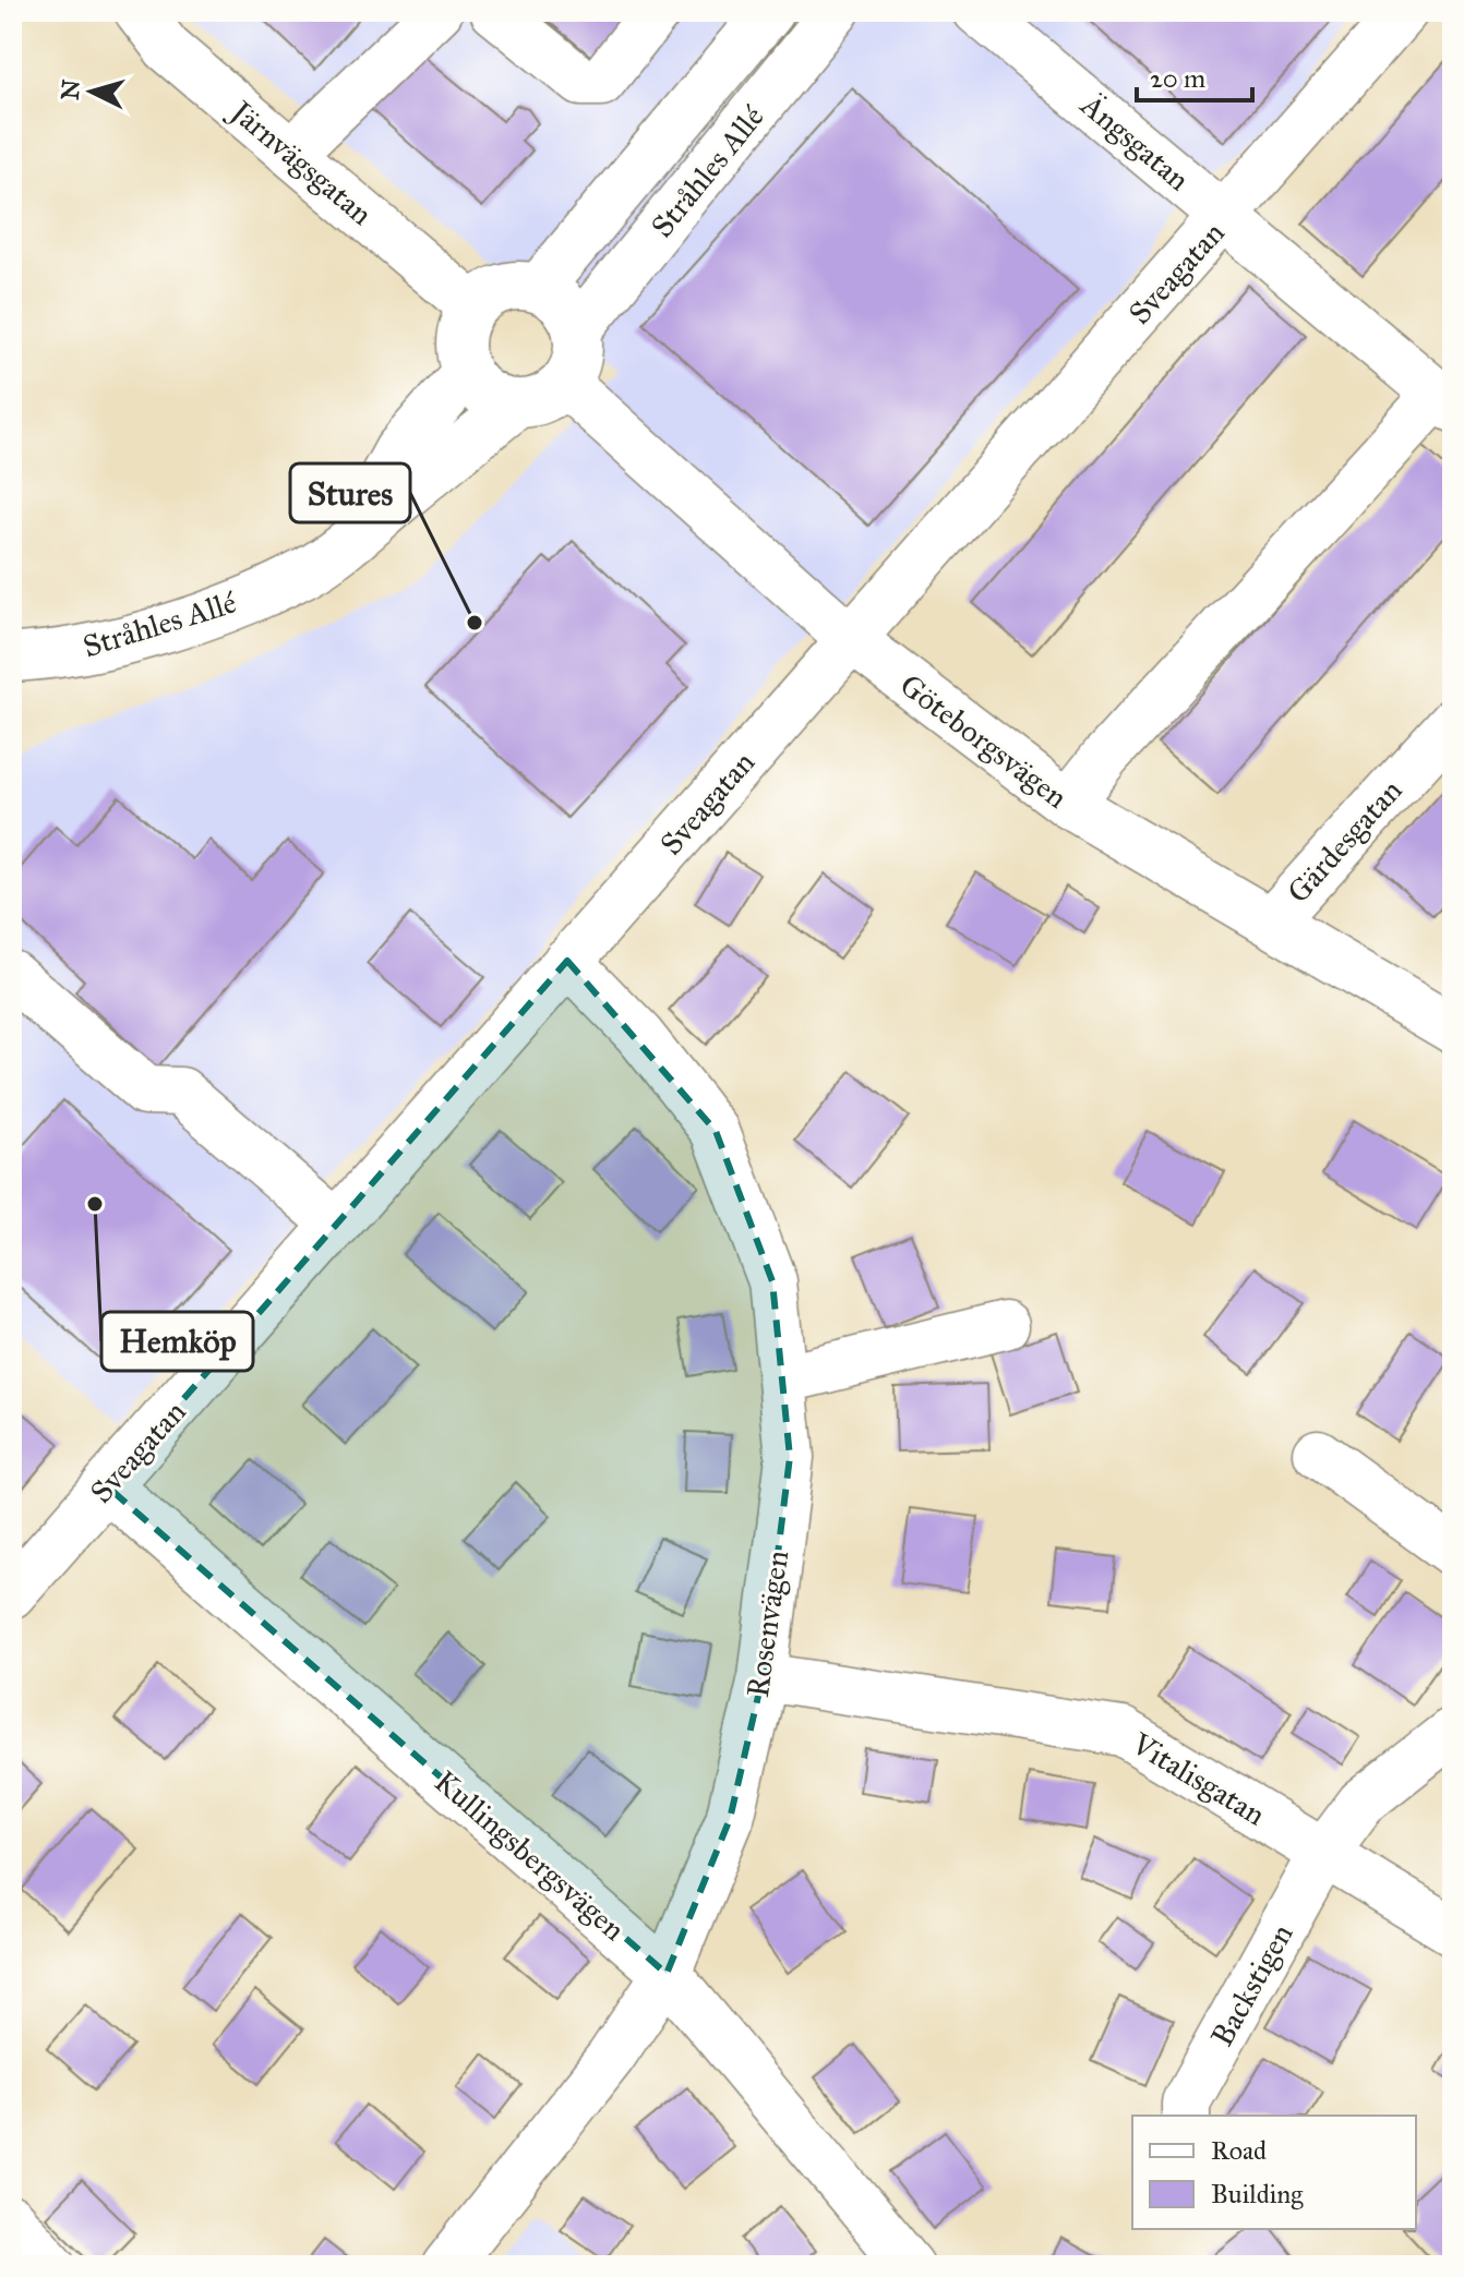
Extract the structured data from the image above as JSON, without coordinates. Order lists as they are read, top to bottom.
{
  "streets": {
    "street": [
      "Ängsgatan",
      "Järnvägsgatan",
      "Stråhles Allé",
      "Sveagatan",
      "Göteborgsvägen",
      "Gärdesgatan",
      "Rosenvägen",
      "Vitalisgatan",
      "Kullingsbergsvägen",
      "Backstigen"
    ]
  },
  "crossings": [
    ["Ängsgatan", "Sveagatan"],
    ["Järnvägsgatan", "Stråhles Allé"],
    ["Järnvägsgatan", "Göteborgsvägen"],
    ["Stråhles Allé", "Göteborgsvägen"],
    ["Sveagatan", "Göteborgsvägen"],
    ["Sveagatan", "Rosenvägen"],
    ["Sveagatan", "Kullingsbergsvägen"],
    ["Göteborgsvägen", "Gärdesgatan"],
    ["Rosenvägen", "Vitalisgatan"],
    ["Rosenvägen", "Kullingsbergsvägen"],
    ["Vitalisgatan", "Backstigen"]
  ],
  "places": ["Stures", "Hemköp"],
  "legend": ["Road", "Building"],
  "scale_bar": "20 m",
  "north": "left"
}
